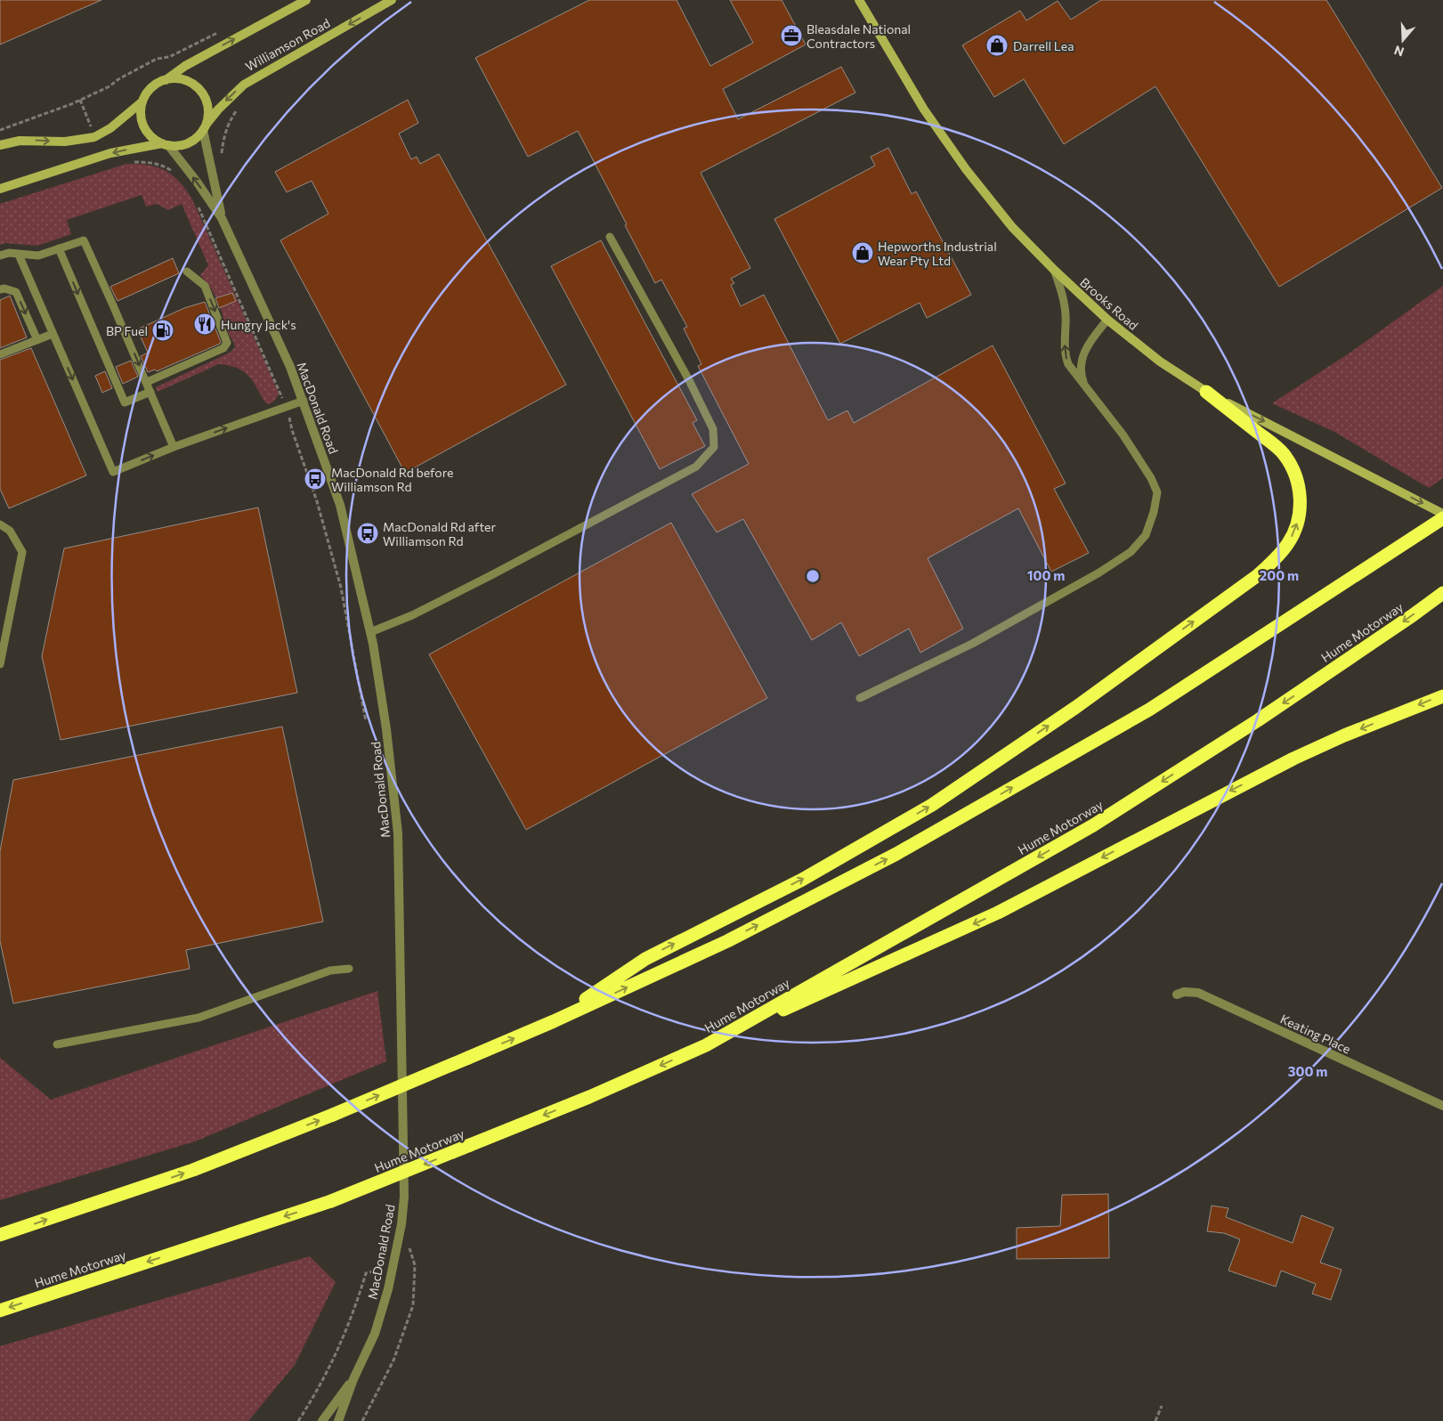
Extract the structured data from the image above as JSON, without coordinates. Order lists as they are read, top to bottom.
{
  "streets": {
    "highway": ["Hume Motorway"],
    "main road": ["Williamson Road", "Brooks Road"],
    "street": ["MacDonald Road", "Keating Place"]
  },
  "crossings": [
    ["Williamson Road", "MacDonald Road"]
  ],
  "places": {
    "office": ["Bleasdale National Contractors"],
    "shop": ["Darrell Lea", "Hepworths Industrial Wear Pty Ltd"],
    "restaurant": ["Hungry Jack's"],
    "fuel station": ["BP Fuel"],
    "bus stop": ["MacDonald Rd before Williamson Rd", "MacDonald Rd after Williamson Rd"]
  },
  "north": "bottom",
  "rings": ["100 m", "200 m", "300 m"]
}
